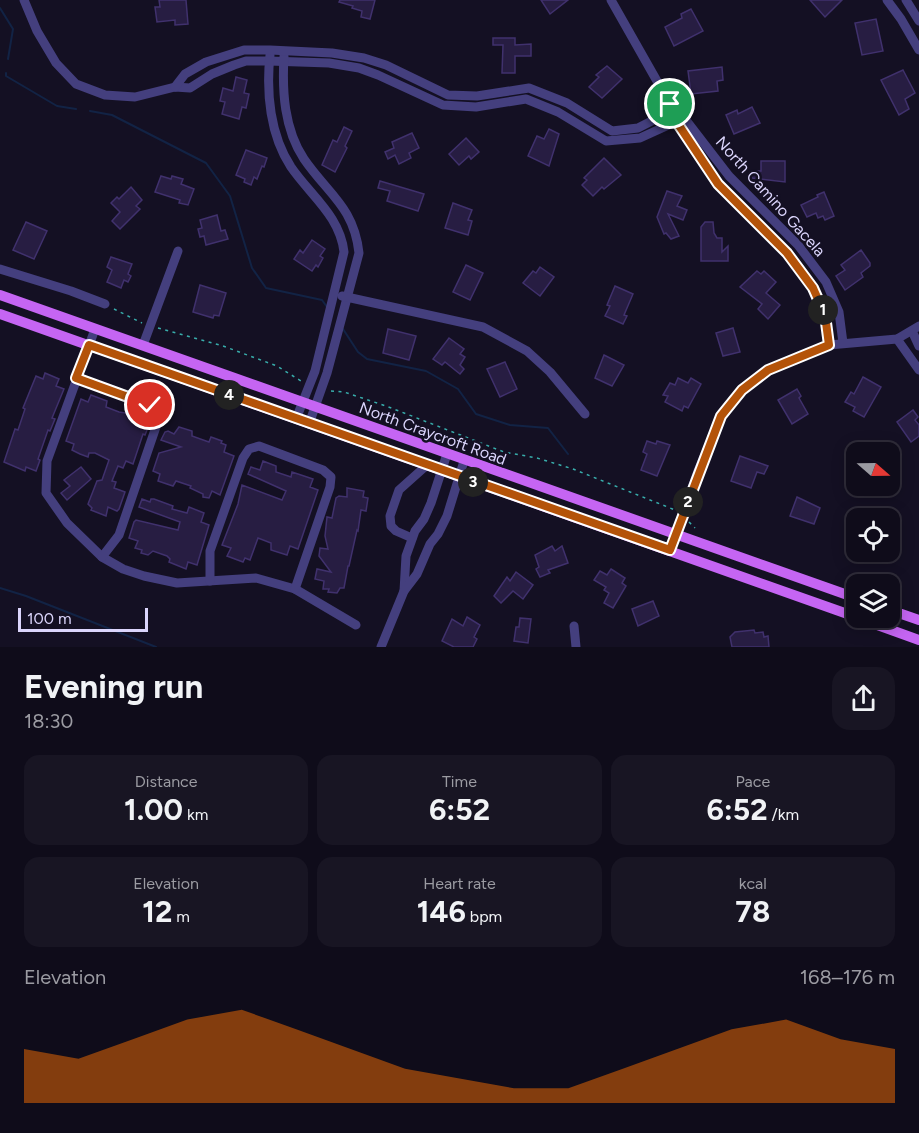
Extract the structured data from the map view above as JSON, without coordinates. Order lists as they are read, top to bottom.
{
  "streets": {
    "main road": ["North Craycroft Road"],
    "street": ["North Camino Gacela"]
  },
  "scale_bar": "100 m",
  "north": "right",
  "page": {
    "pins": [
      "1",
      "4",
      "3",
      "2"
    ],
    "scale": "100 m",
    "heading": ["Evening run", "18:30"],
    "stats": [
      ["Distance", "1.00 km"],
      ["Time", "6:52"],
      ["Pace", "6:52 /km"],
      ["Elevation", "12 m"],
      ["Heart rate", "146 bpm"],
      ["kcal", "78"]
    ],
    "chart": ["Elevation", "168–176 m"]
  }
}
